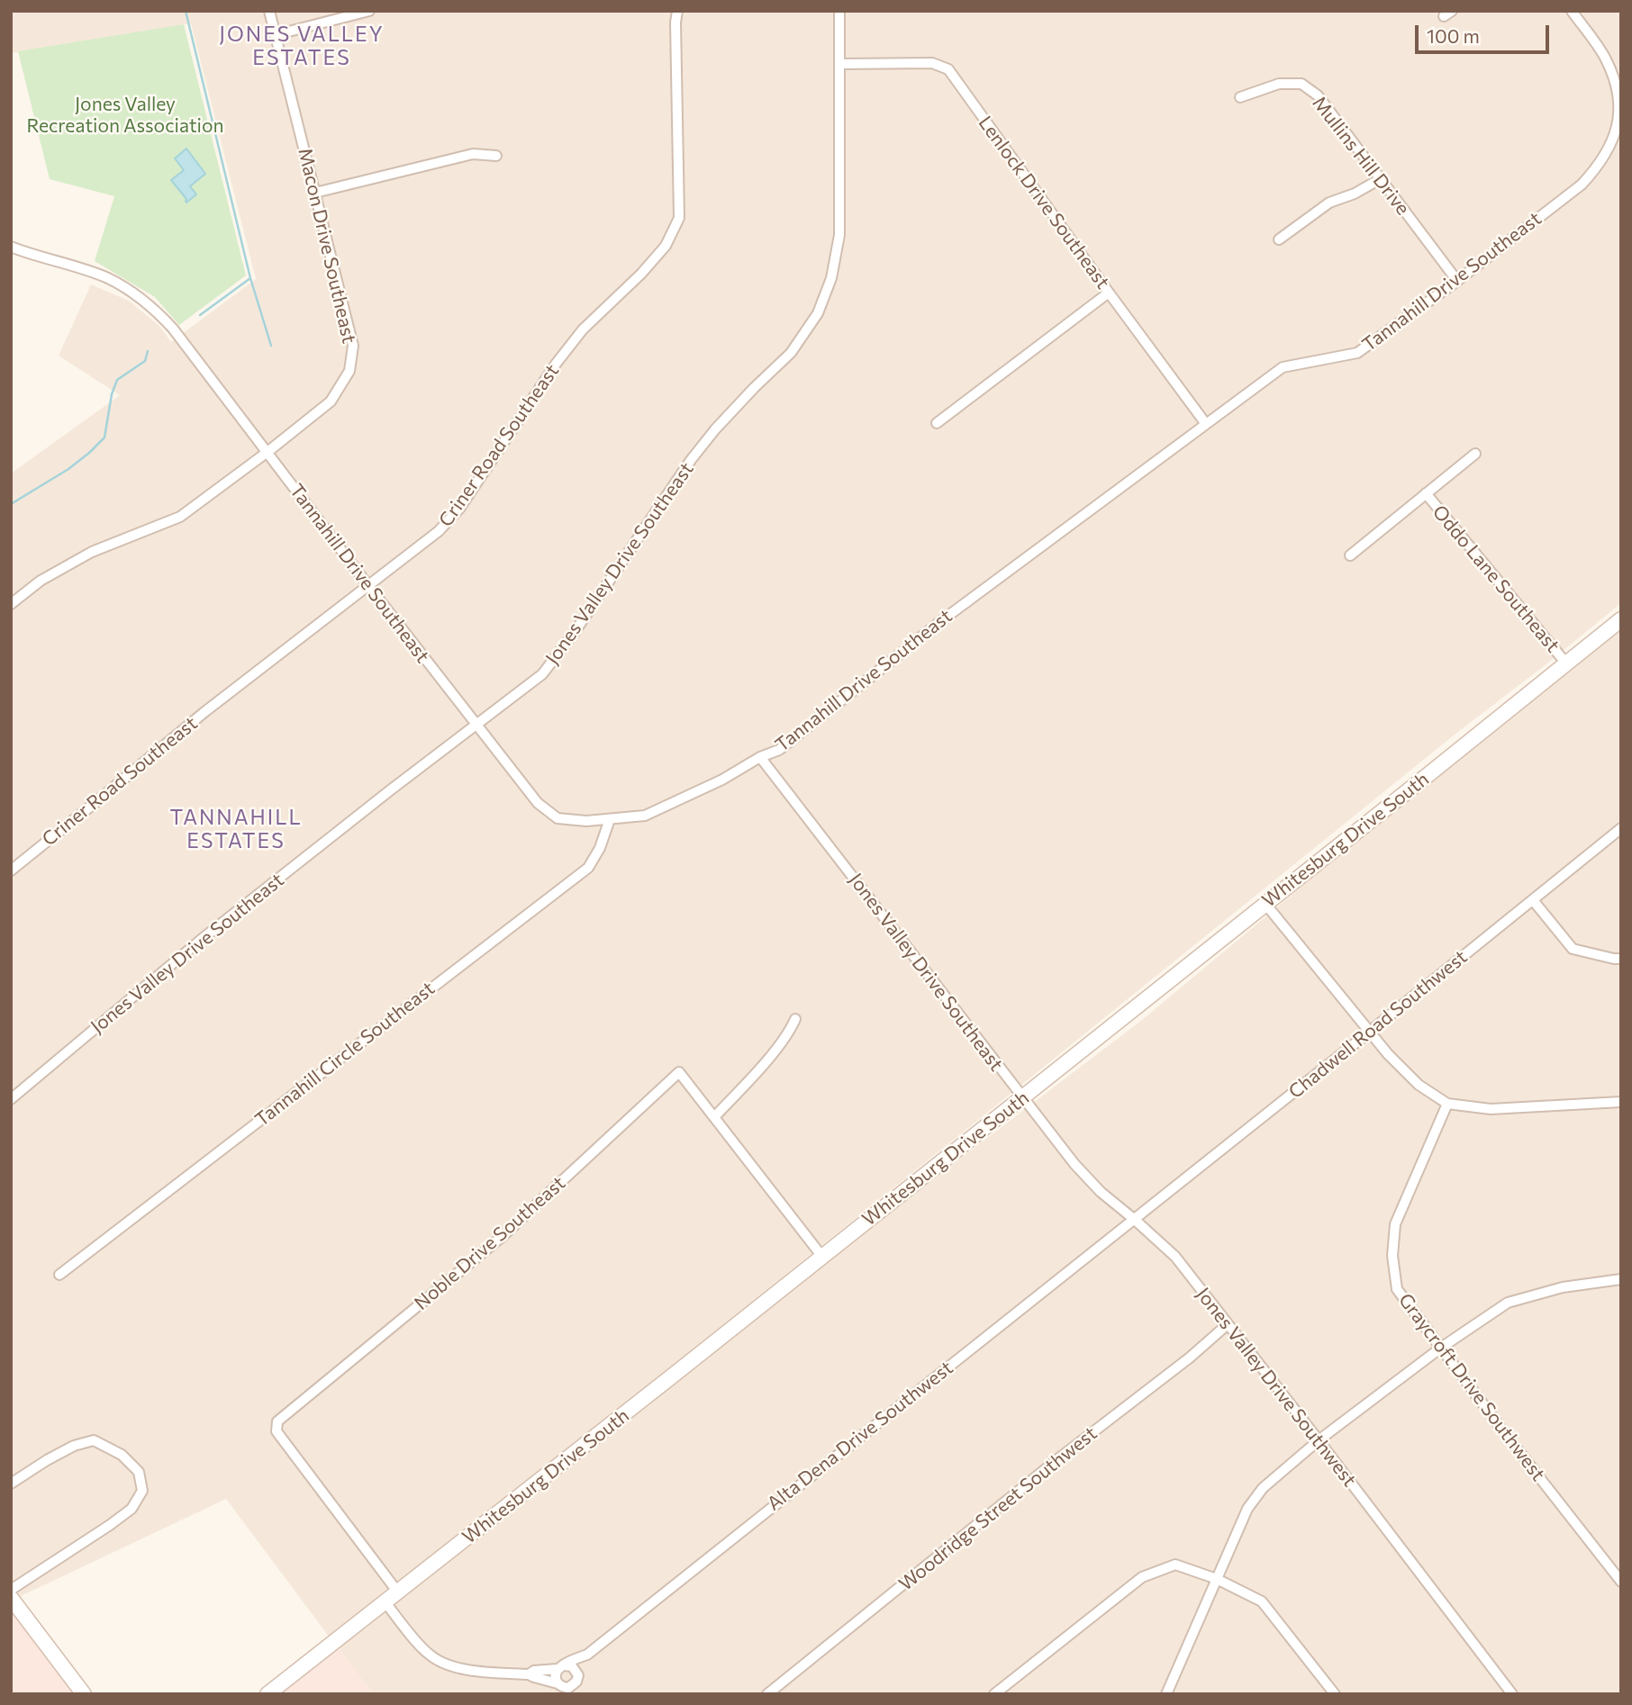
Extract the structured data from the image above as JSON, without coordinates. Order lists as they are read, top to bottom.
{
  "streets": {
    "main road": ["Whitesburg Drive South"],
    "street": [
      "Mullins Hill Drive",
      "Lenlock Drive Southeast",
      "Macon Drive Southeast",
      "Tannahill Drive Southeast",
      "Criner Road Southeast",
      "Jones Valley Drive Southeast",
      "Oddo Lane Southeast",
      "Chadwell Road Southwest",
      "Tannahill Circle Southeast",
      "Noble Drive Southeast",
      "Jones Valley Drive Southwest",
      "Graycroft Drive Southwest",
      "Alta Dena Drive Southwest",
      "Woodridge Street Southwest"
    ]
  },
  "crossings": [
    ["Mullins Hill Drive", "Tannahill Drive Southeast"],
    ["Lenlock Drive Southeast", "Tannahill Drive Southeast"],
    ["Lenlock Drive Southeast", "Jones Valley Drive Southeast"],
    ["Macon Drive Southeast", "Tannahill Drive Southeast"],
    ["Tannahill Drive Southeast", "Criner Road Southeast"],
    ["Tannahill Drive Southeast", "Jones Valley Drive Southeast"],
    ["Tannahill Drive Southeast", "Tannahill Circle Southeast"],
    ["Jones Valley Drive Southeast", "Whitesburg Drive South"],
    ["Jones Valley Drive Southeast", "Jones Valley Drive Southwest"],
    ["Oddo Lane Southeast", "Whitesburg Drive South"],
    ["Whitesburg Drive South", "Noble Drive Southeast"],
    ["Whitesburg Drive South", "Jones Valley Drive Southwest"],
    ["Chadwell Road Southwest", "Jones Valley Drive Southwest"],
    ["Chadwell Road Southwest", "Alta Dena Drive Southwest"],
    ["Jones Valley Drive Southwest", "Alta Dena Drive Southwest"],
    ["Jones Valley Drive Southwest", "Woodridge Street Southwest"]
  ],
  "districts": ["JONES VALLEY ESTATES", "TANNAHILL ESTATES"],
  "parks": ["Jones Valley Recreation Association"],
  "scale_bar": "100 m"
}
